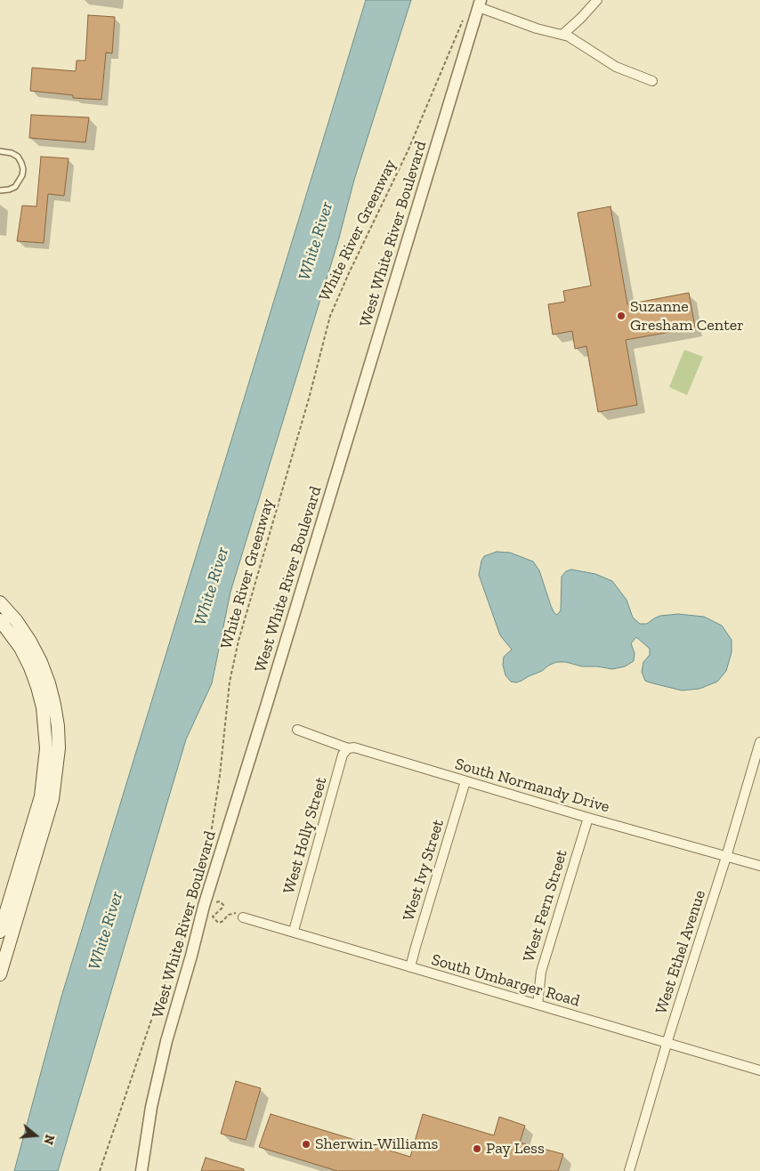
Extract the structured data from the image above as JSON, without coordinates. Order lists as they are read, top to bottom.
{
  "streets": {
    "street": [
      "West White River Boulevard",
      "South Normandy Drive",
      "West Holly Street",
      "West Ivy Street",
      "West Fern Street",
      "West Ethel Avenue",
      "South Umbarger Road"
    ],
    "path": ["White River Greenway"]
  },
  "crossings": [
    ["South Normandy Drive", "West Holly Street"],
    ["South Normandy Drive", "West Ivy Street"],
    ["South Normandy Drive", "West Fern Street"],
    ["South Normandy Drive", "West Ethel Avenue"],
    ["West Holly Street", "South Umbarger Road"],
    ["West Ivy Street", "South Umbarger Road"],
    ["West Fern Street", "South Umbarger Road"],
    ["West Ethel Avenue", "South Umbarger Road"]
  ],
  "water": ["White River"],
  "places": ["Suzanne Gresham Center", "Sherwin-Williams", "Pay Less"],
  "north": "right"
}
